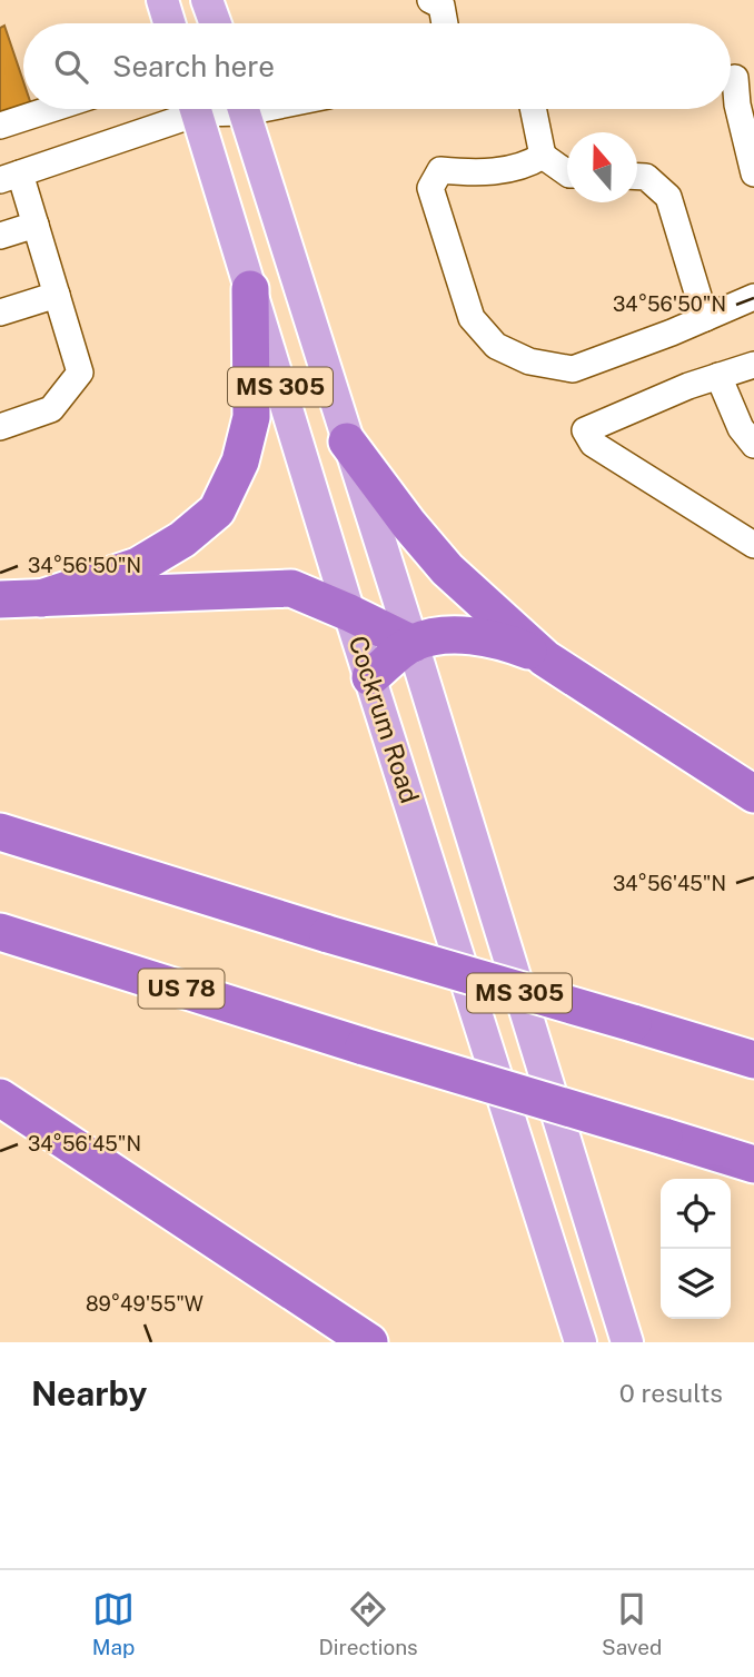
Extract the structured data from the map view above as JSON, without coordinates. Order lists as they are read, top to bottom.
{
  "streets": {
    "highway": ["US 78"],
    "main road": ["MS 305", "Cockrum Road"]
  },
  "north": "top",
  "page": {
    "search": "Search here",
    "heading": ["Nearby", "0 results"],
    "nav": ["Map", "Directions", "Saved"]
  },
  "coordinates": ["34°56'50\"N", "34°56'45\"N", "89°49'55\"W"]
}
